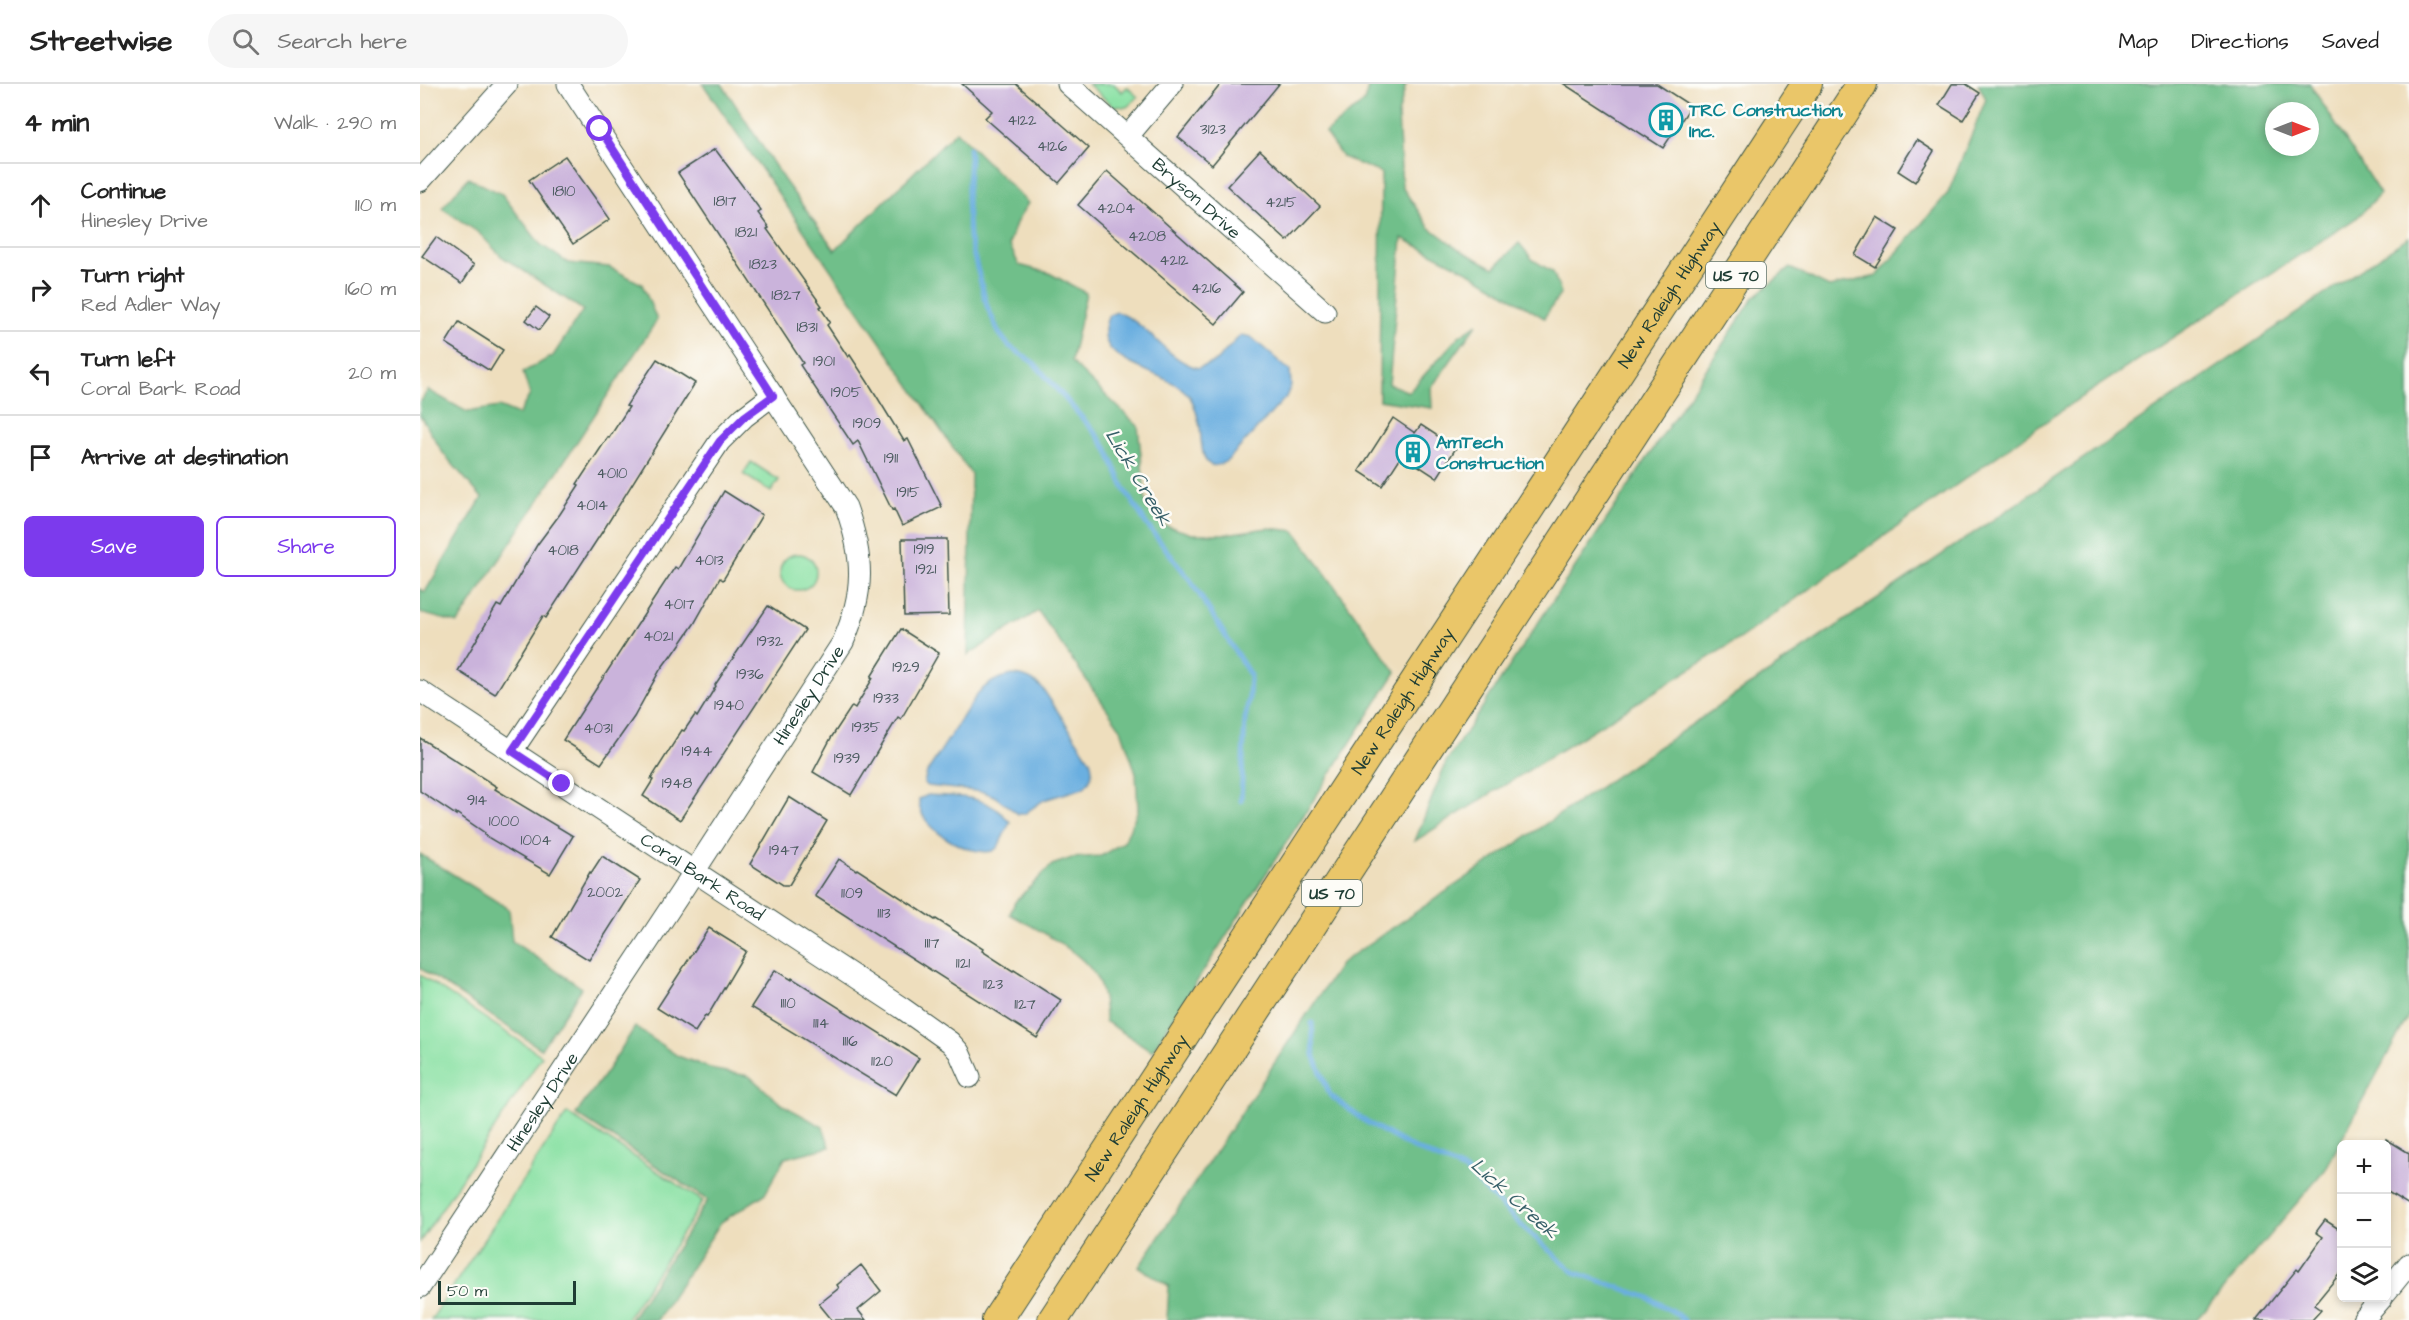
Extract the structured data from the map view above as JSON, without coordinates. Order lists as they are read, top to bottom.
{
  "streets": {
    "highway": ["US 70", "New Raleigh Highway"],
    "street": ["Bryson Drive", "Hinesley Drive", "Coral Bark Road"]
  },
  "crossings": [
    ["Hinesley Drive", "Coral Bark Road"]
  ],
  "water": ["Lick Creek"],
  "places": {
    "building": ["TRC Construction, Inc.", "AmTech Construction"]
  },
  "house_numbers": [
    "4122",
    "3123",
    "4126",
    "1810",
    "1817",
    "4215",
    "4204",
    "1821",
    "4208",
    "4212",
    "1823",
    "4216",
    "1827",
    "1831",
    "1901",
    "1905",
    "1909",
    "1911",
    "4010",
    "1915",
    "4014",
    "1919",
    "4018",
    "4013",
    "1921",
    "4017",
    "4021",
    "1932",
    "1929",
    "1936",
    "1933",
    "1940",
    "1935",
    "4031",
    "1944",
    "1939",
    "1948",
    "914",
    "1000",
    "1004",
    "1947",
    "2002",
    "1109",
    "1113",
    "1117",
    "1121",
    "1123",
    "1110",
    "1127",
    "1114",
    "1116",
    "1120"
  ],
  "scale_bar": "50 m",
  "north": "right",
  "page": {
    "header": "Streetwise",
    "search": "Search here",
    "nav": ["Map", "Directions", "Saved"],
    "heading": ["4 min", "Walk · 290 m"],
    "list": [
      ["Continue", "Hinesley Drive", "110 m"],
      ["Turn right", "Red Adler Way", "160 m"],
      ["Turn left", "Coral Bark Road", "20 m"],
      "Arrive at destination"
    ],
    "buttons": ["Save", "Share"],
    "map_buttons": ["+", "−"],
    "scale": "50 m"
  }
}
